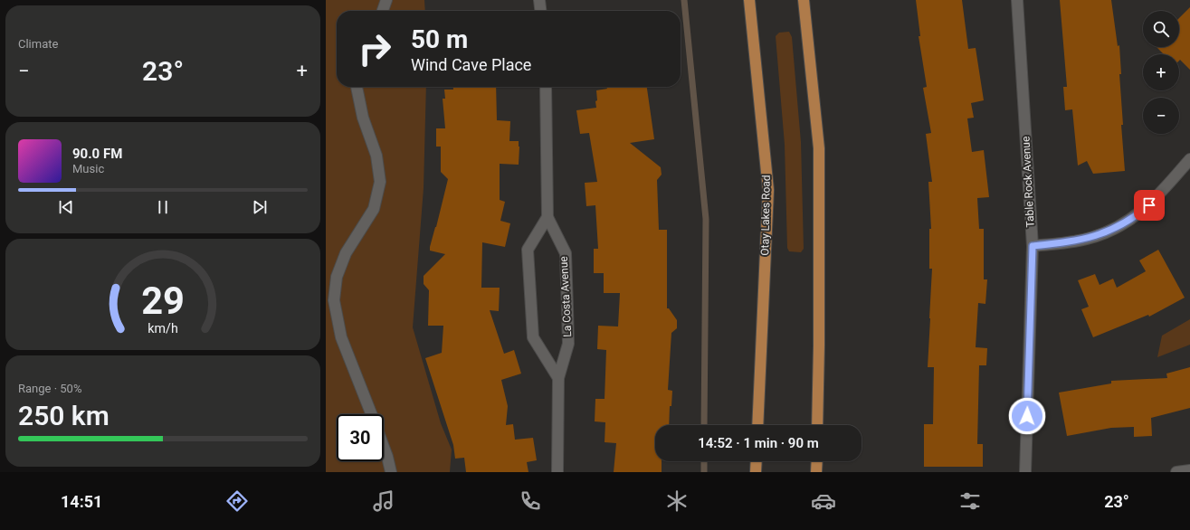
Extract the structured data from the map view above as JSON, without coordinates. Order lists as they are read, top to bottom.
{
  "streets": {
    "main road": ["Otay Lakes Road"],
    "street": ["Table Rock Avenue", "La Costa Avenue"]
  },
  "page": {
    "tile": [
      "Climate",
      ["Range · 50%", "250 km"]
    ],
    "map_buttons": ["+", "−"],
    "turn": ["50 m", "Wind Cave Place"],
    "heat": ["−", "23°", "+"],
    "song": ["90.0 FM", "Music"],
    "limit": "30",
    "trip": "14:52 · 1 min · 90 m",
    "tabs": ["14:51", "23°"],
    "gauge": ["29", "km/h"]
  }
}
